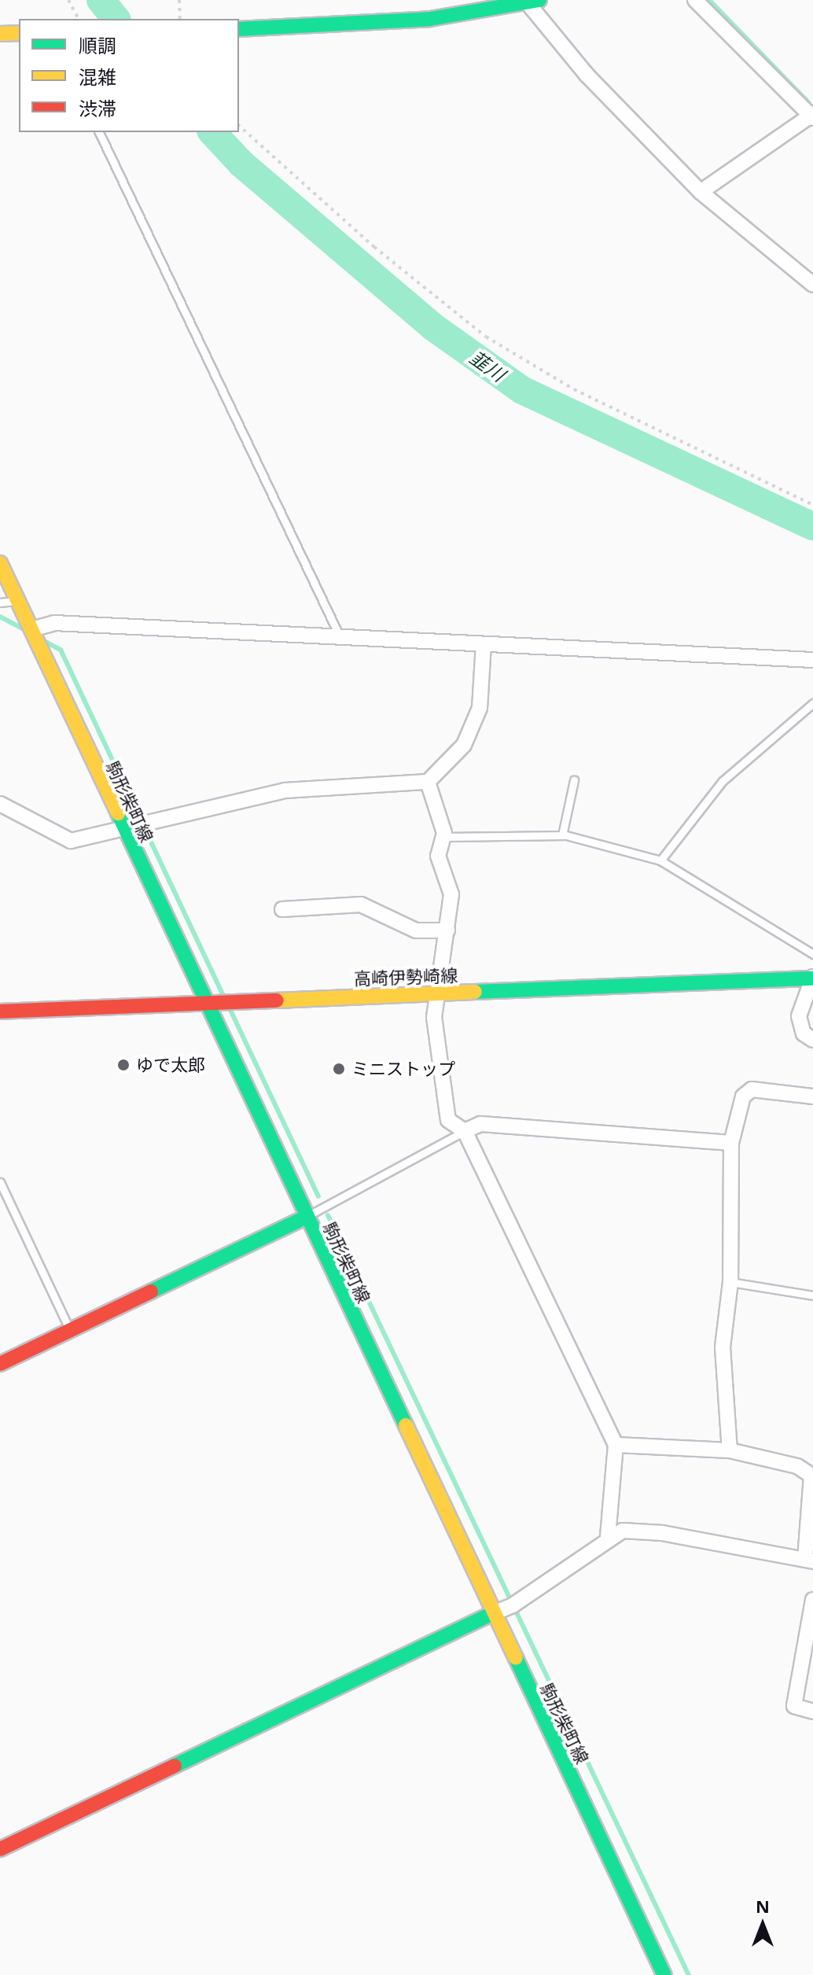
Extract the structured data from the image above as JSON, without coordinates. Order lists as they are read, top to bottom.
{
  "streets": {
    "main road": ["駒形柴町線", "高崎伊勢崎線"]
  },
  "crossings": [
    ["駒形柴町線", "高崎伊勢崎線"]
  ],
  "water": ["韮川"],
  "places": ["ゆで太郎", "ミニストップ"],
  "legend": ["順調", "混雑", "渋滞"],
  "north": "top"
}
